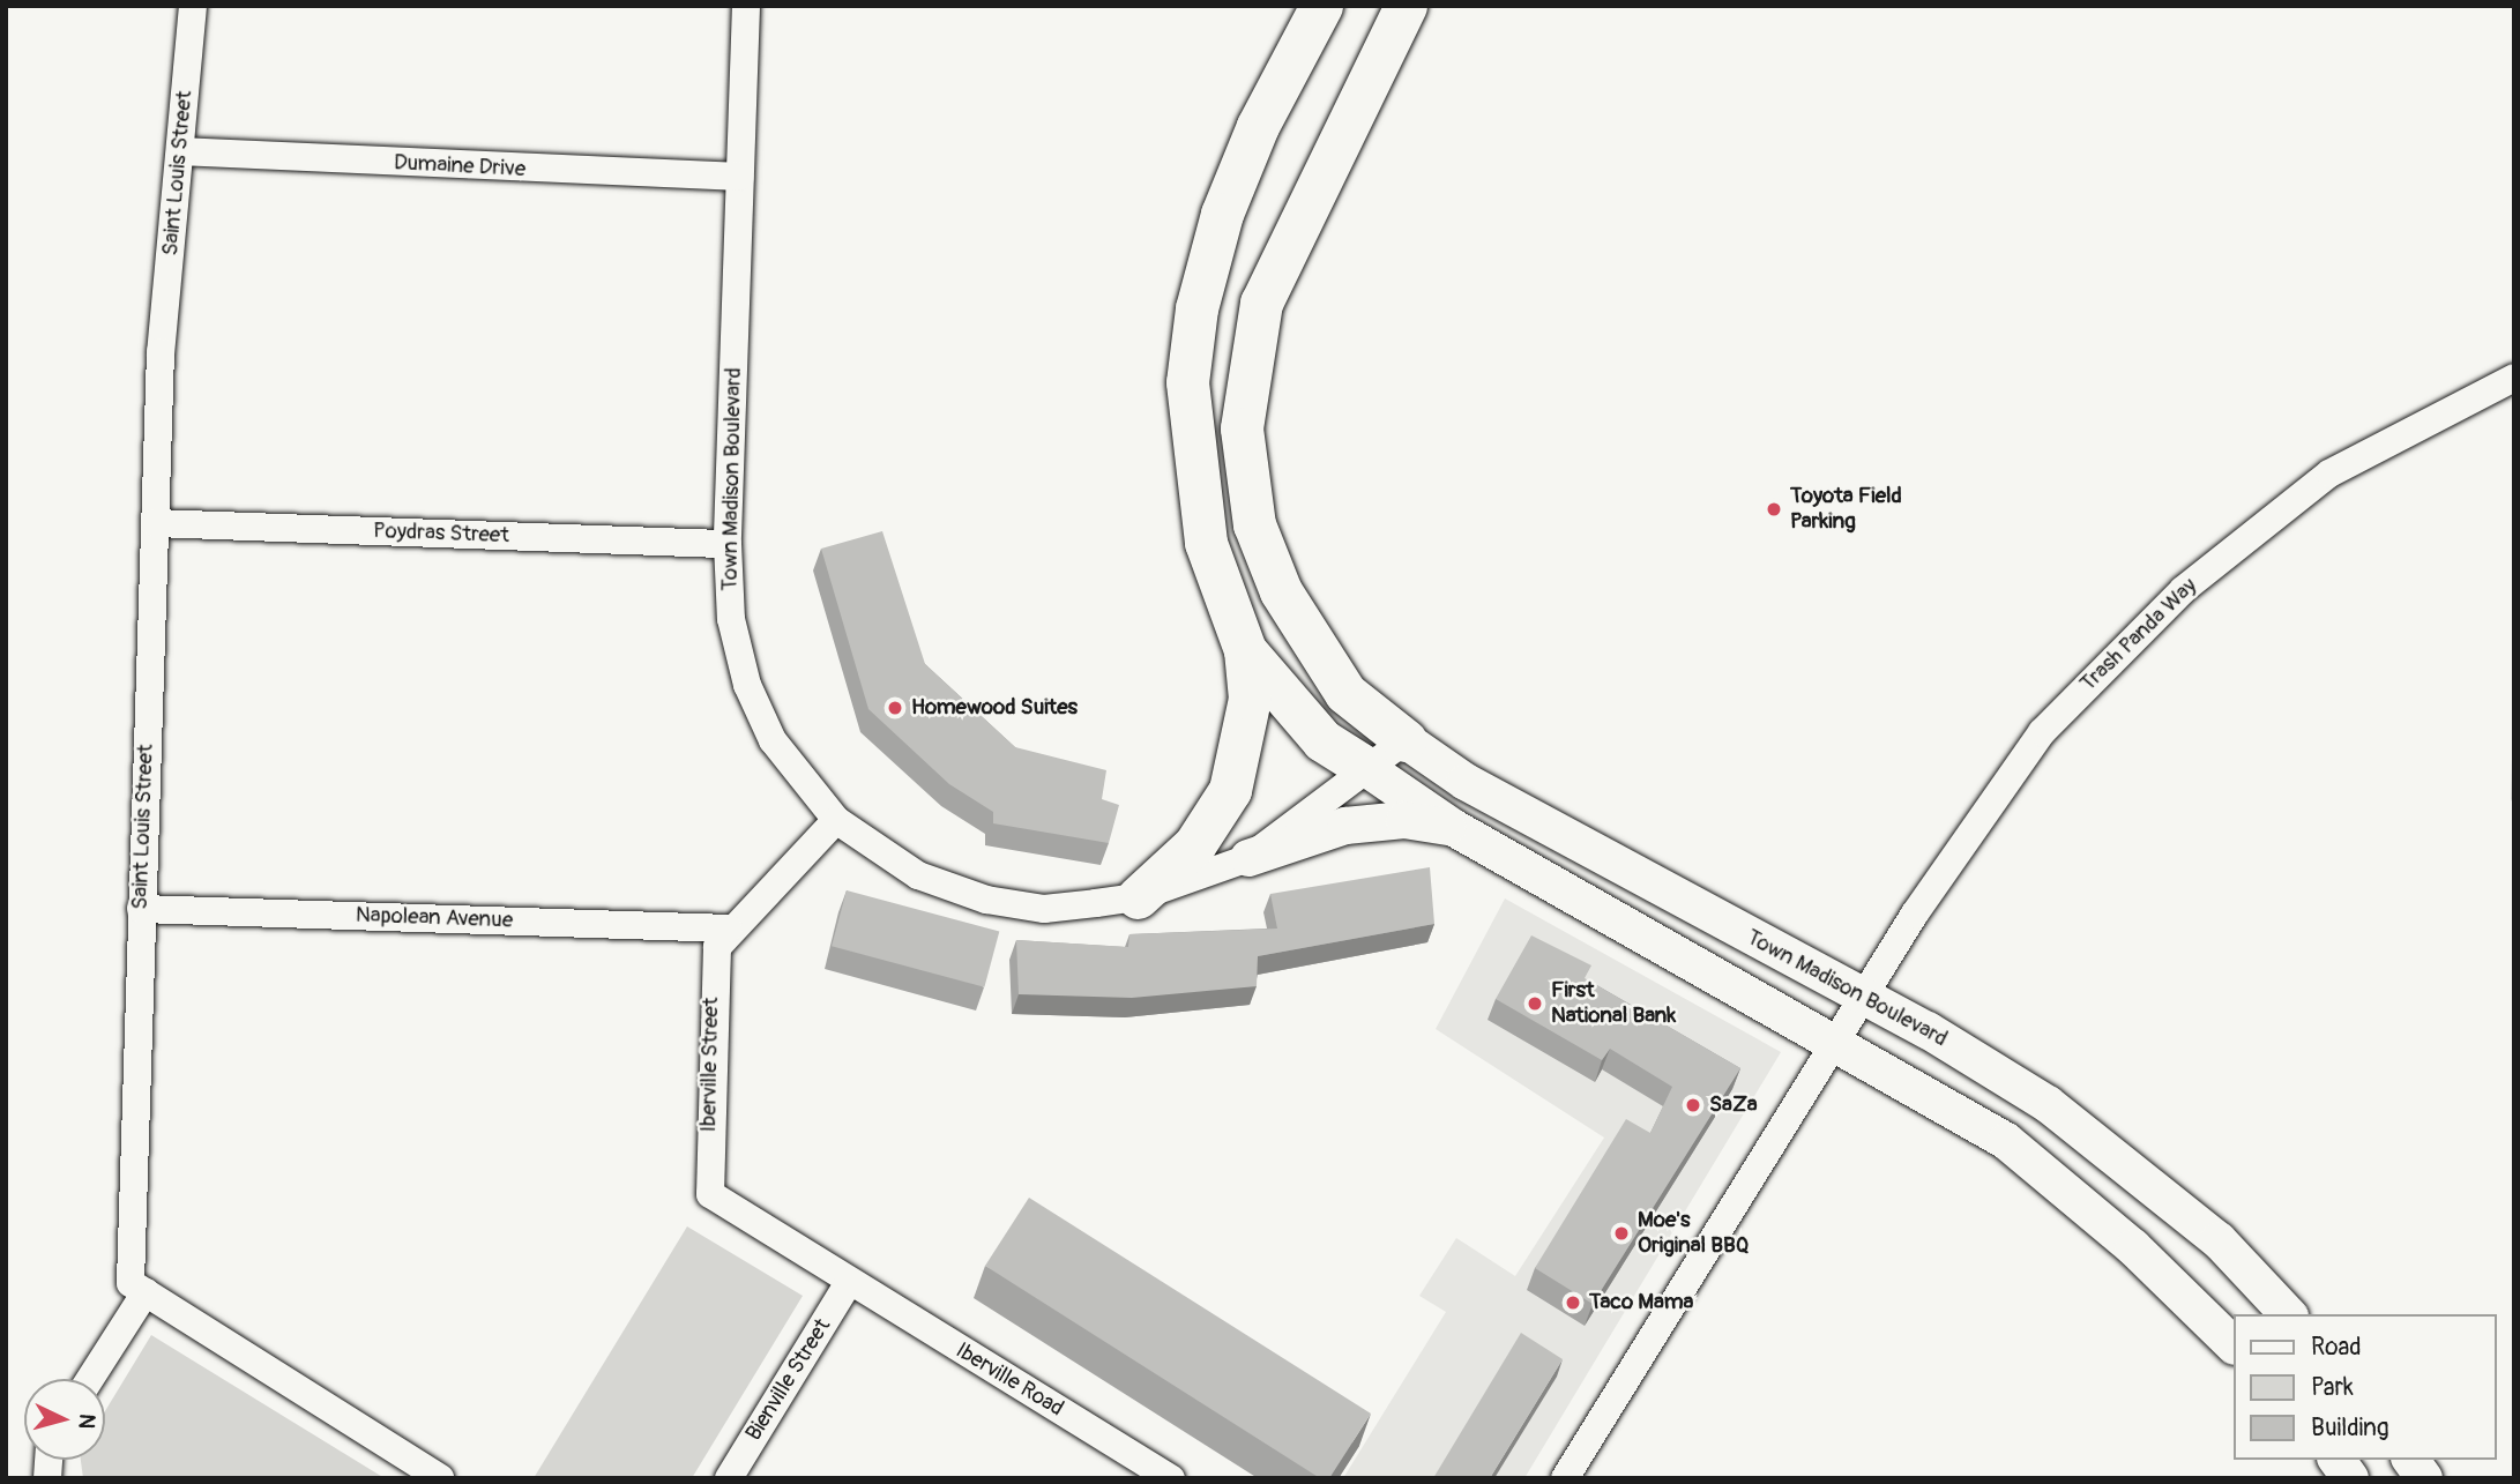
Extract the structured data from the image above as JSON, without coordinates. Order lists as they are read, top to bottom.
{
  "streets": {
    "main road": ["Town Madison Boulevard"],
    "street": [
      "Dumaine Drive",
      "Saint Louis Street",
      "Poydras Street",
      "Trash Panda Way",
      "Napolean Avenue",
      "Iberville Street",
      "Bienville Street",
      "Iberville Road"
    ]
  },
  "crossings": [
    ["Dumaine Drive", "Saint Louis Street"],
    ["Dumaine Drive", "Town Madison Boulevard"],
    ["Saint Louis Street", "Poydras Street"],
    ["Saint Louis Street", "Napolean Avenue"],
    ["Town Madison Boulevard", "Poydras Street"],
    ["Town Madison Boulevard", "Trash Panda Way"],
    ["Town Madison Boulevard", "Iberville Street"],
    ["Napolean Avenue", "Iberville Street"],
    ["Iberville Street", "Bienville Street"],
    ["Iberville Street", "Iberville Road"],
    ["Bienville Street", "Iberville Road"]
  ],
  "places": [
    "Toyota Field Parking",
    "Homewood Suites",
    "First National Bank",
    "SaZa",
    "Moe's Original BBQ",
    "Taco Mama"
  ],
  "legend": ["Road", "Park", "Building"],
  "north": "right"
}
